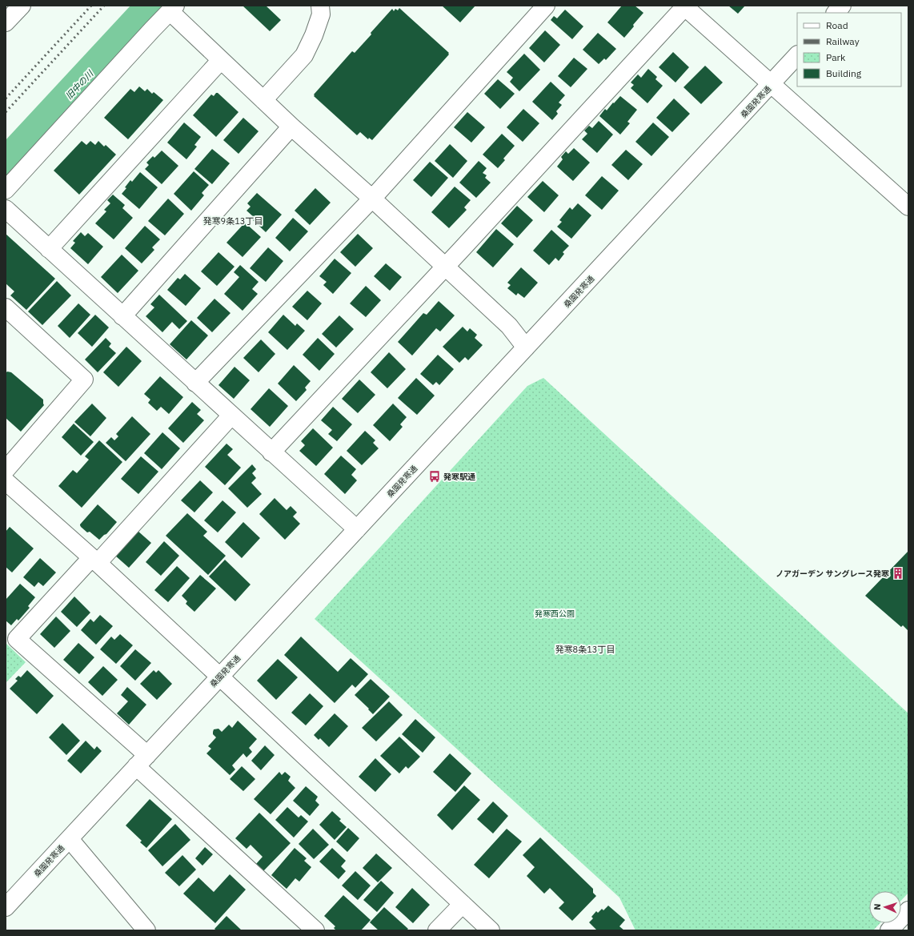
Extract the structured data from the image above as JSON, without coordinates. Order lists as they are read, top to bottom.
{
  "streets": {
    "street": ["桑園発寒通"]
  },
  "districts": ["発寒9条13丁目", "発寒8条13丁目"],
  "water": ["旧中の川"],
  "parks": ["発寒西公園"],
  "places": {
    "bus stop": ["発寒駅通"],
    "building": ["ノアガーデン サングレース発寒"]
  },
  "legend": [
    "Road",
    "Railway",
    "Park",
    "Building"
  ],
  "north": "left"
}
